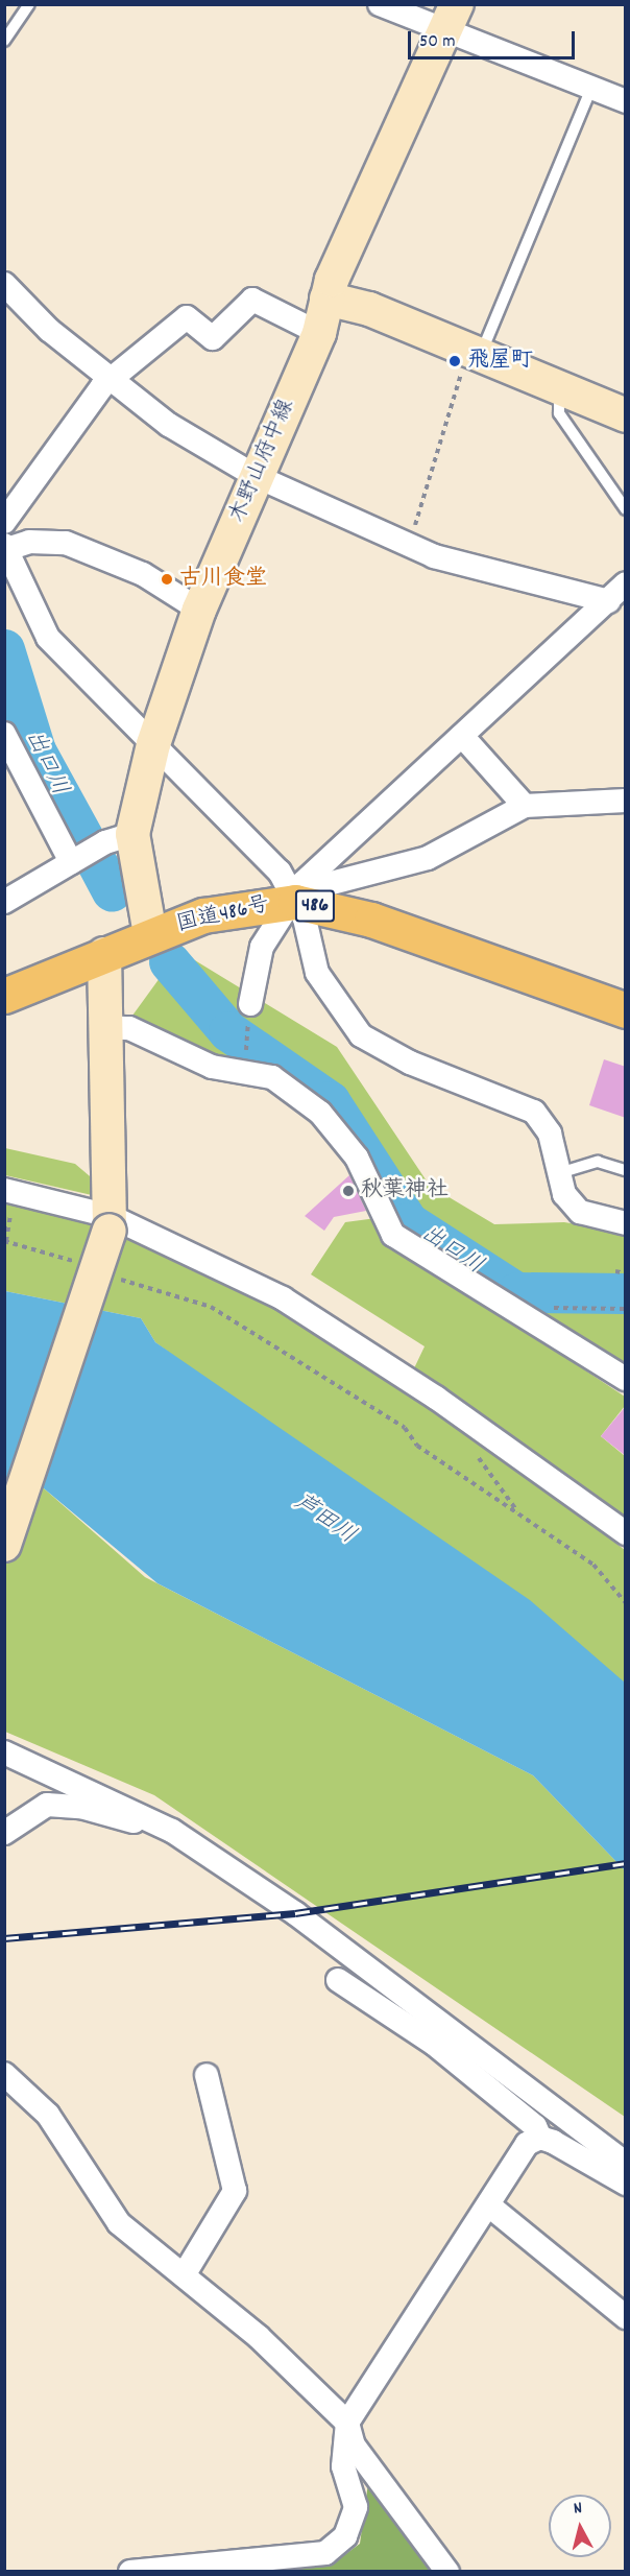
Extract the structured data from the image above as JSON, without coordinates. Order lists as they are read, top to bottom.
{
  "streets": {
    "highway": ["486", "国道486号"],
    "main road": ["木野山府中線"]
  },
  "crossings": [
    ["木野山府中線", "国道486号"]
  ],
  "water": ["出口川", "芦田川"],
  "places": ["飛屋町", "古川食堂", "秋葉神社"],
  "scale_bar": "50 m",
  "north": "top"
}
